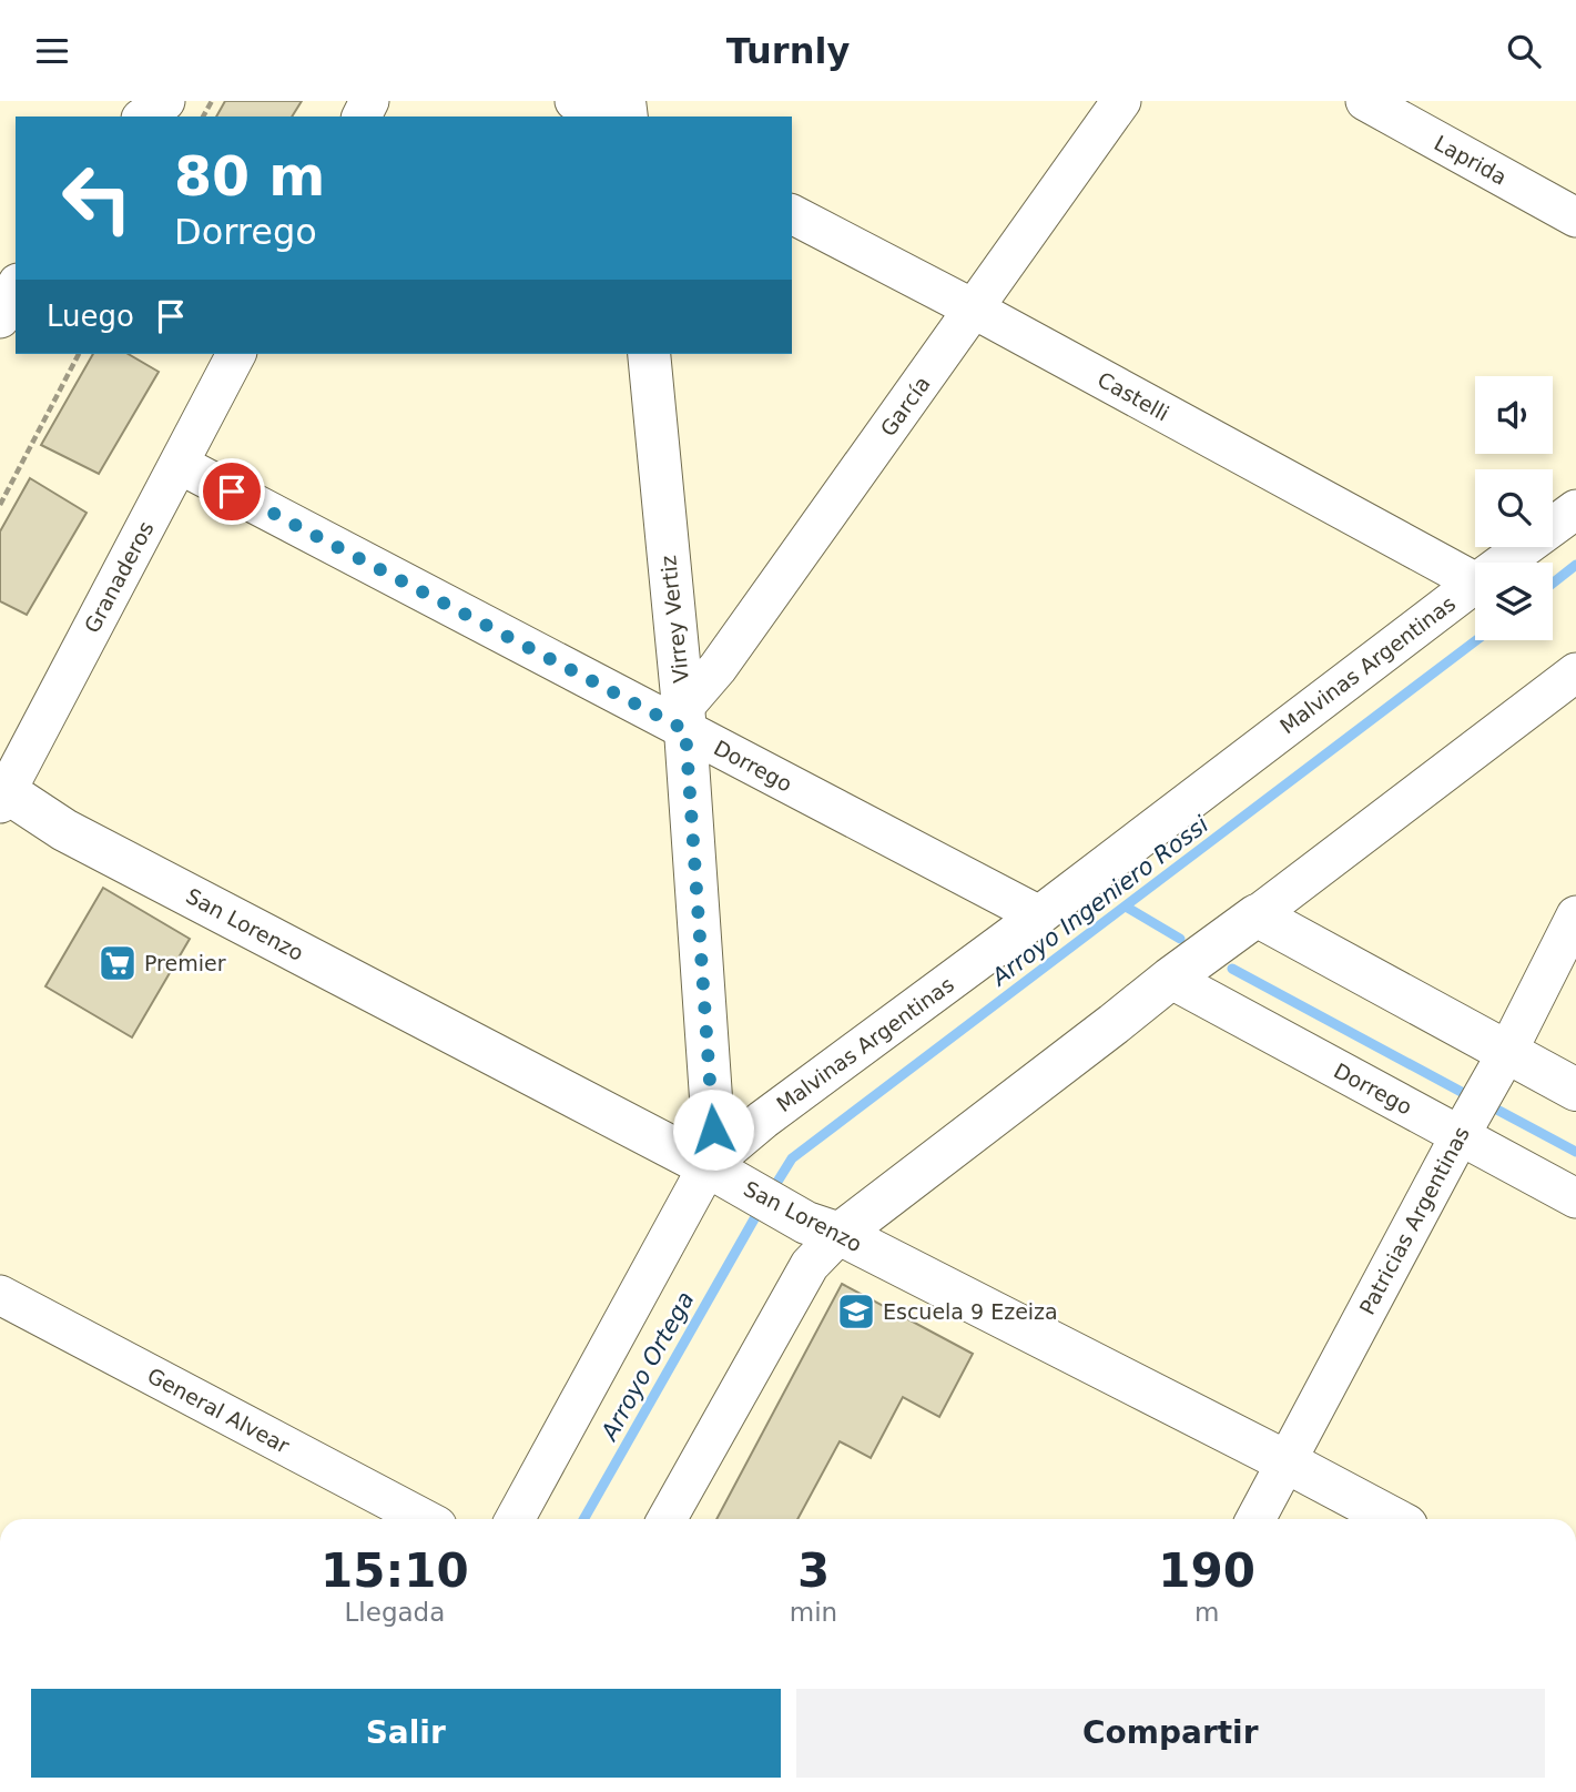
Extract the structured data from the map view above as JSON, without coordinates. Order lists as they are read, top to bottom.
{
  "streets": {
    "street": [
      "Laprida",
      "Castelli",
      "García",
      "Granaderos",
      "Virrey Vertiz",
      "Malvinas Argentinas",
      "Dorrego",
      "San Lorenzo",
      "Patricias Argentinas",
      "General Alvear"
    ]
  },
  "crossings": [
    ["Castelli", "García"],
    ["García", "Virrey Vertiz"],
    ["García", "Dorrego"],
    ["Granaderos", "Dorrego"],
    ["Granaderos", "San Lorenzo"],
    ["Virrey Vertiz", "Malvinas Argentinas"],
    ["Virrey Vertiz", "Dorrego"],
    ["Virrey Vertiz", "San Lorenzo"],
    ["Malvinas Argentinas", "Dorrego"],
    ["Malvinas Argentinas", "San Lorenzo"],
    ["Dorrego", "Patricias Argentinas"],
    ["San Lorenzo", "Patricias Argentinas"]
  ],
  "water": ["Arroyo Ingeniero Rossi", "Arroyo Ortega"],
  "places": {
    "supermarket": ["Premier"],
    "school or university": ["Escuela 9 Ezeiza"]
  },
  "page": {
    "header": "Turnly",
    "turn": ["80 m", "Dorrego"],
    "then": "Luego",
    "eta": [
      "15:10",
      "Llegada",
      "3",
      "min",
      "190",
      "m"
    ],
    "buttons": ["Salir", "Compartir"]
  }
}
